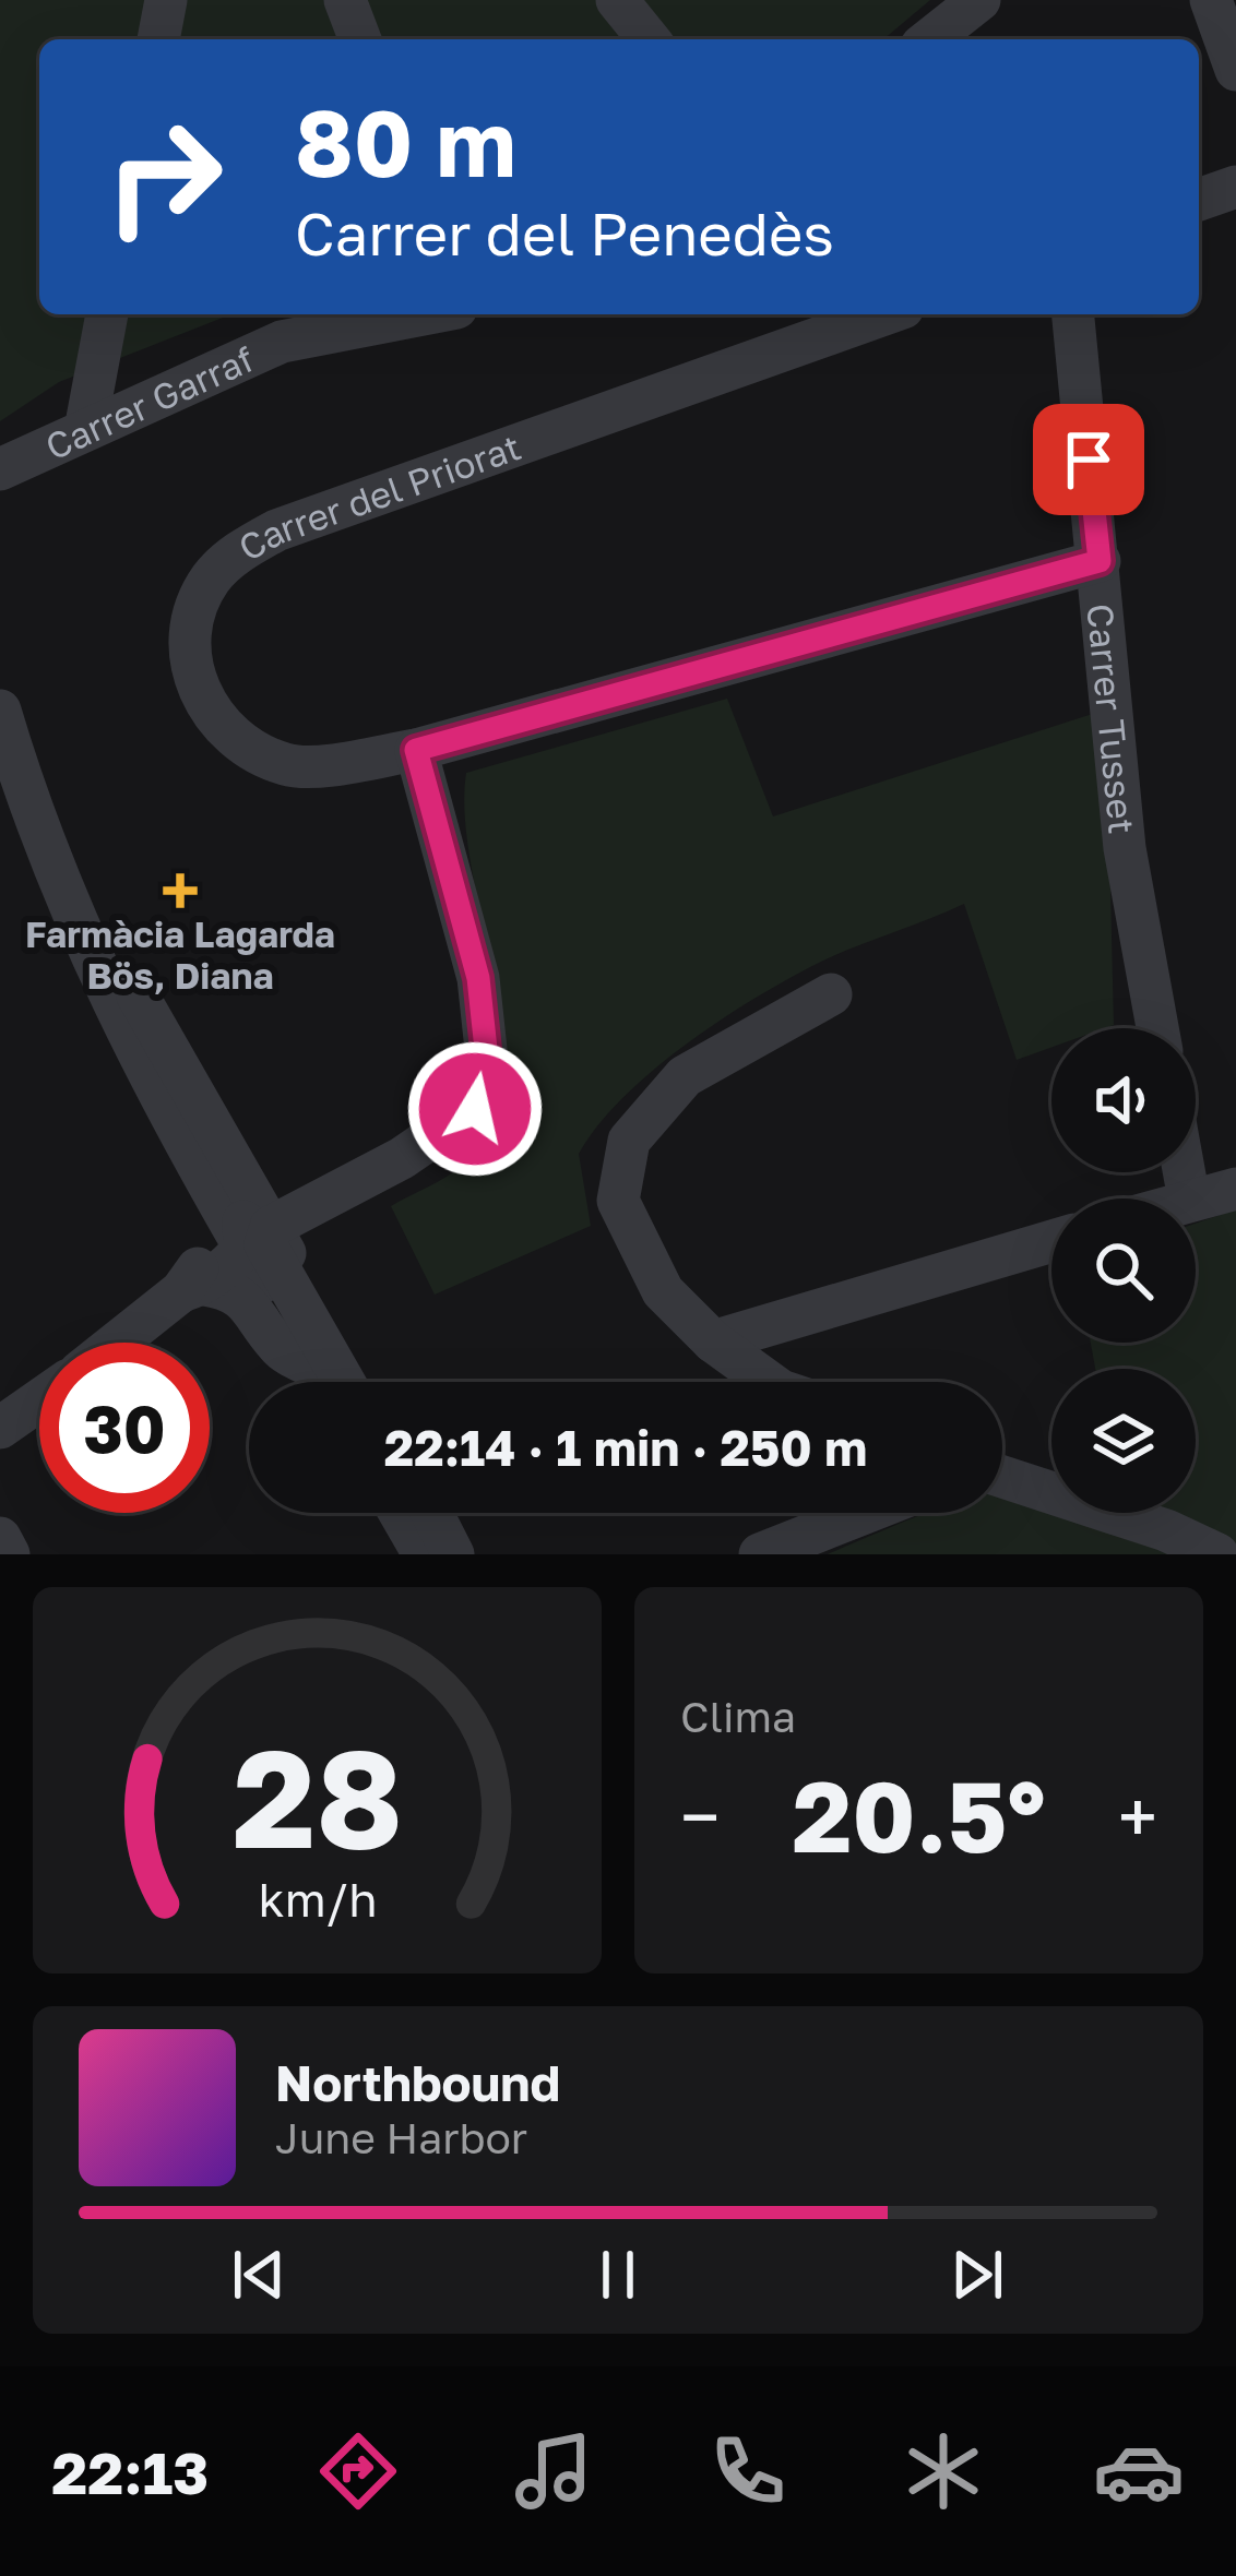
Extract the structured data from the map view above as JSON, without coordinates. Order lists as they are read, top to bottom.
{
  "streets": {
    "street": ["Carrer Garraf", "Carrer del Priorat", "Carrer Tusset"]
  },
  "crossings": [
    ["Carrer del Priorat", "Carrer Tusset"]
  ],
  "places": {
    "health": ["Farmàcia Lagarda Bös, Diana"]
  },
  "page": {
    "turn": ["80 m", "Carrer del Penedès"],
    "limit": "30",
    "trip": "22:14 · 1 min · 250 m",
    "tile": "Clima",
    "heat": ["−", "20.5°", "+"],
    "song": ["Northbound", "June Harbor"],
    "tabs": "22:13",
    "gauge": ["28", "km/h"]
  }
}
